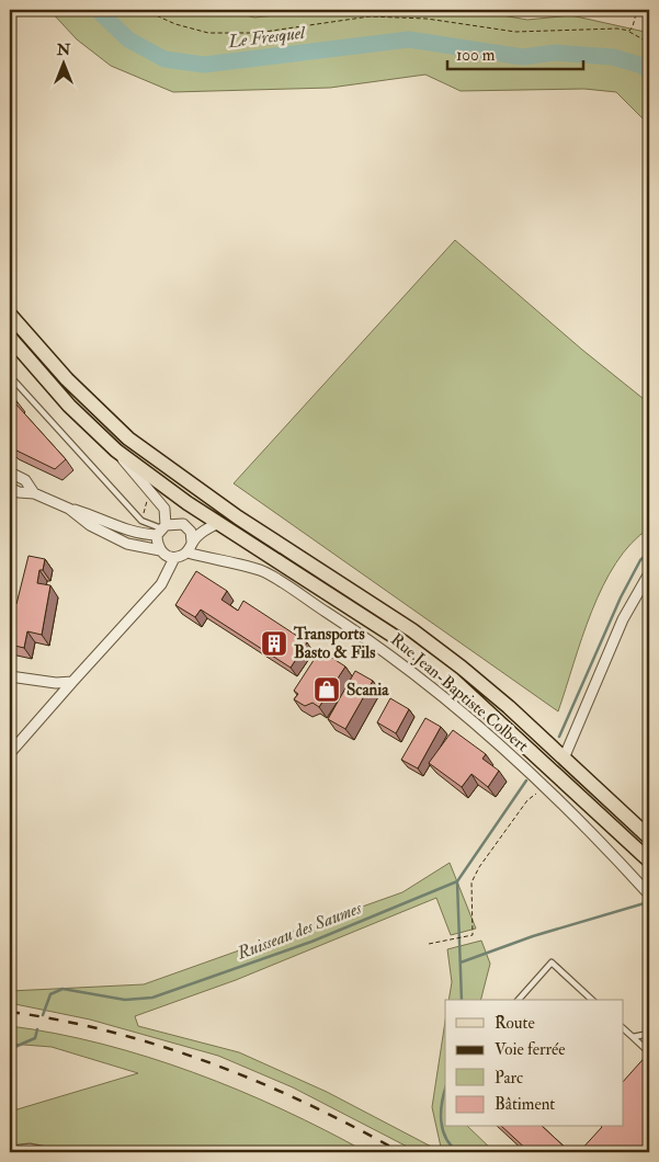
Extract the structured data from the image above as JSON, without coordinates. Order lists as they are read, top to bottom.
{
  "streets": {
    "street": ["Rue Jean-Baptiste Colbert"]
  },
  "water": ["Le Fresquel", "Ruisseau des Saumes"],
  "places": {
    "building": ["Transports Basto & Fils"],
    "shop": ["Scania"]
  },
  "legend": [
    "Route",
    "Voie ferrée",
    "Parc",
    "Bâtiment"
  ],
  "scale_bar": "100 m",
  "north": "top"
}
